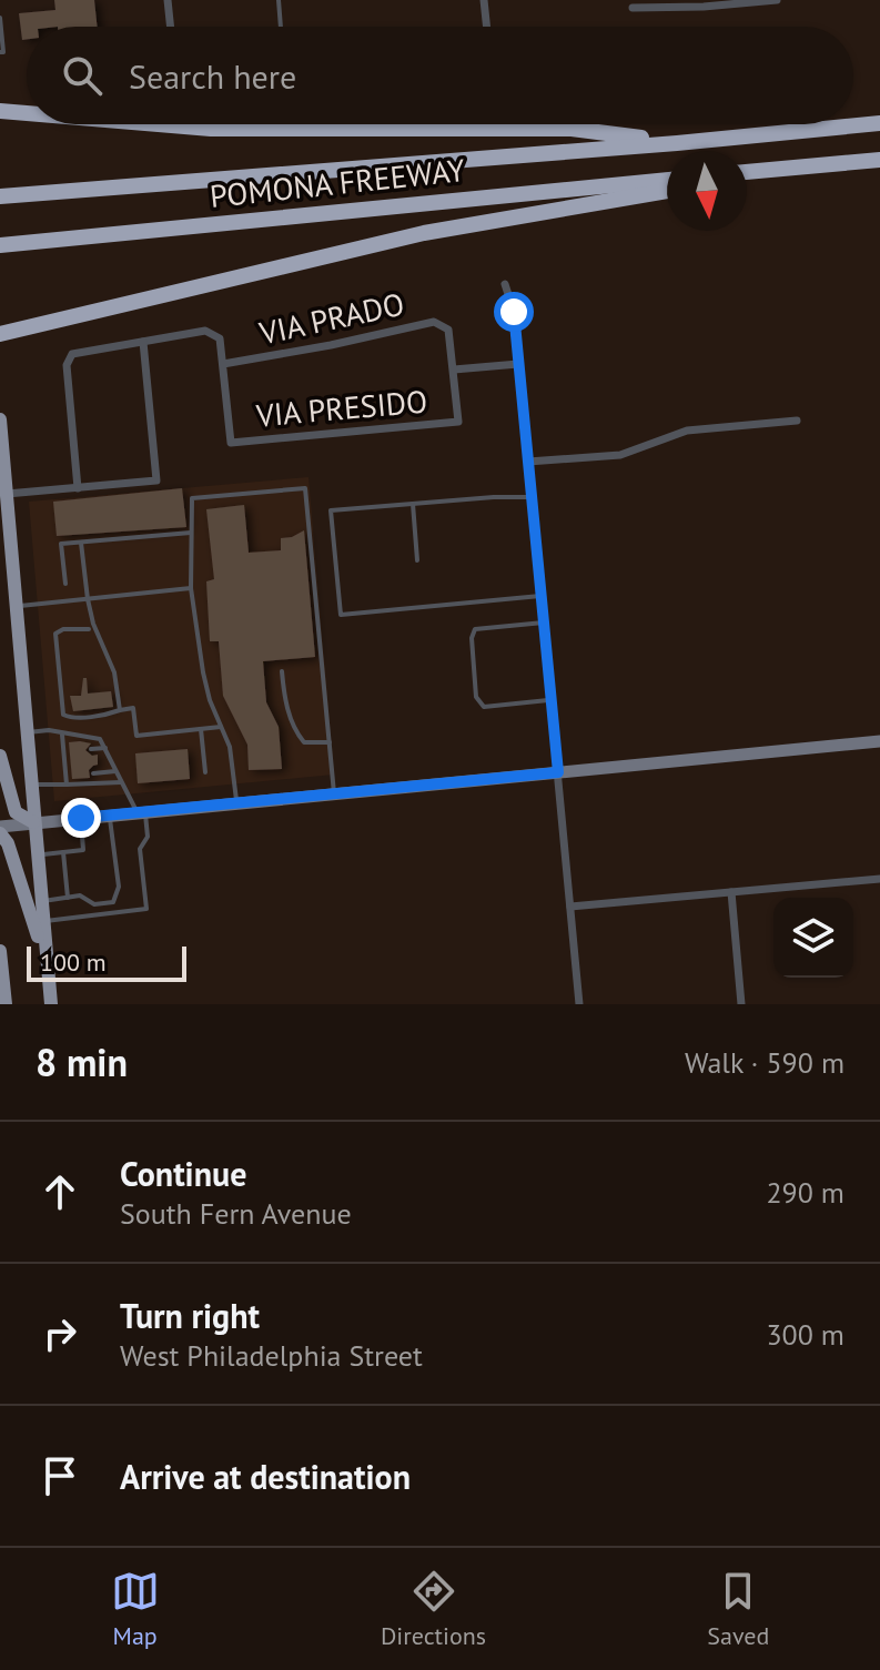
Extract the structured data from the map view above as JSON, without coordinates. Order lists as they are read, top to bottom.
{
  "streets": {
    "highway": ["POMONA FREEWAY"],
    "street": ["VIA PRADO", "VIA PRESIDO"]
  },
  "crossings": [
    ["VIA PRADO", "VIA PRESIDO"]
  ],
  "scale_bar": "100 m",
  "north": "bottom",
  "page": {
    "search": "Search here",
    "scale": "100 m",
    "heading": ["8 min", "Walk · 590 m"],
    "list": [
      ["Continue", "South Fern Avenue", "290 m"],
      ["Turn right", "West Philadelphia Street", "300 m"],
      "Arrive at destination"
    ],
    "nav": ["Map", "Directions", "Saved"]
  }
}
